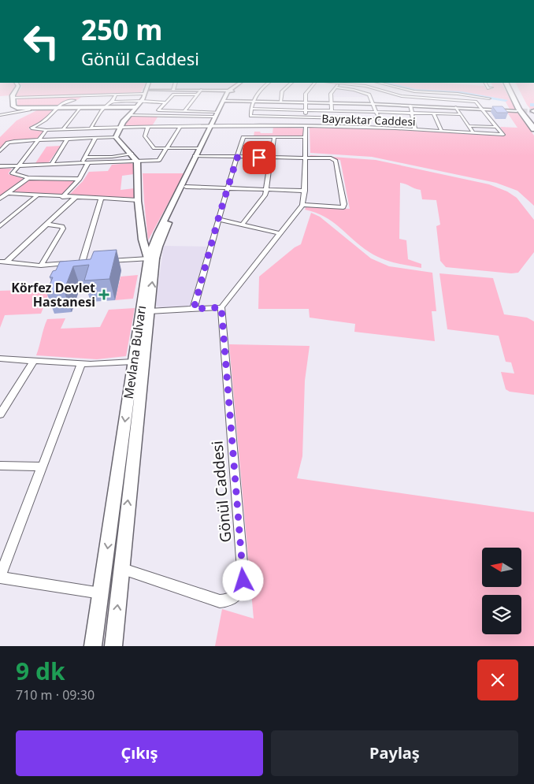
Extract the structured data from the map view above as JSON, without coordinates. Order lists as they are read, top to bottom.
{
  "streets": {
    "main road": ["Mevlana Bulvarı"],
    "street": ["Bayraktar Caddesi", "Gönül Caddesi"]
  },
  "crossings": [
    ["Bayraktar Caddesi", "Mevlana Bulvarı"],
    ["Mevlana Bulvarı", "Gönül Caddesi"]
  ],
  "places": {
    "health": ["Körfez Devlet Hastanesi"]
  },
  "north": "left",
  "page": {
    "turn": ["250 m", "Gönül Caddesi"],
    "heading": ["9 dk", "710 m · 09:30"],
    "buttons": ["Çıkış", "Paylaş"]
  }
}
